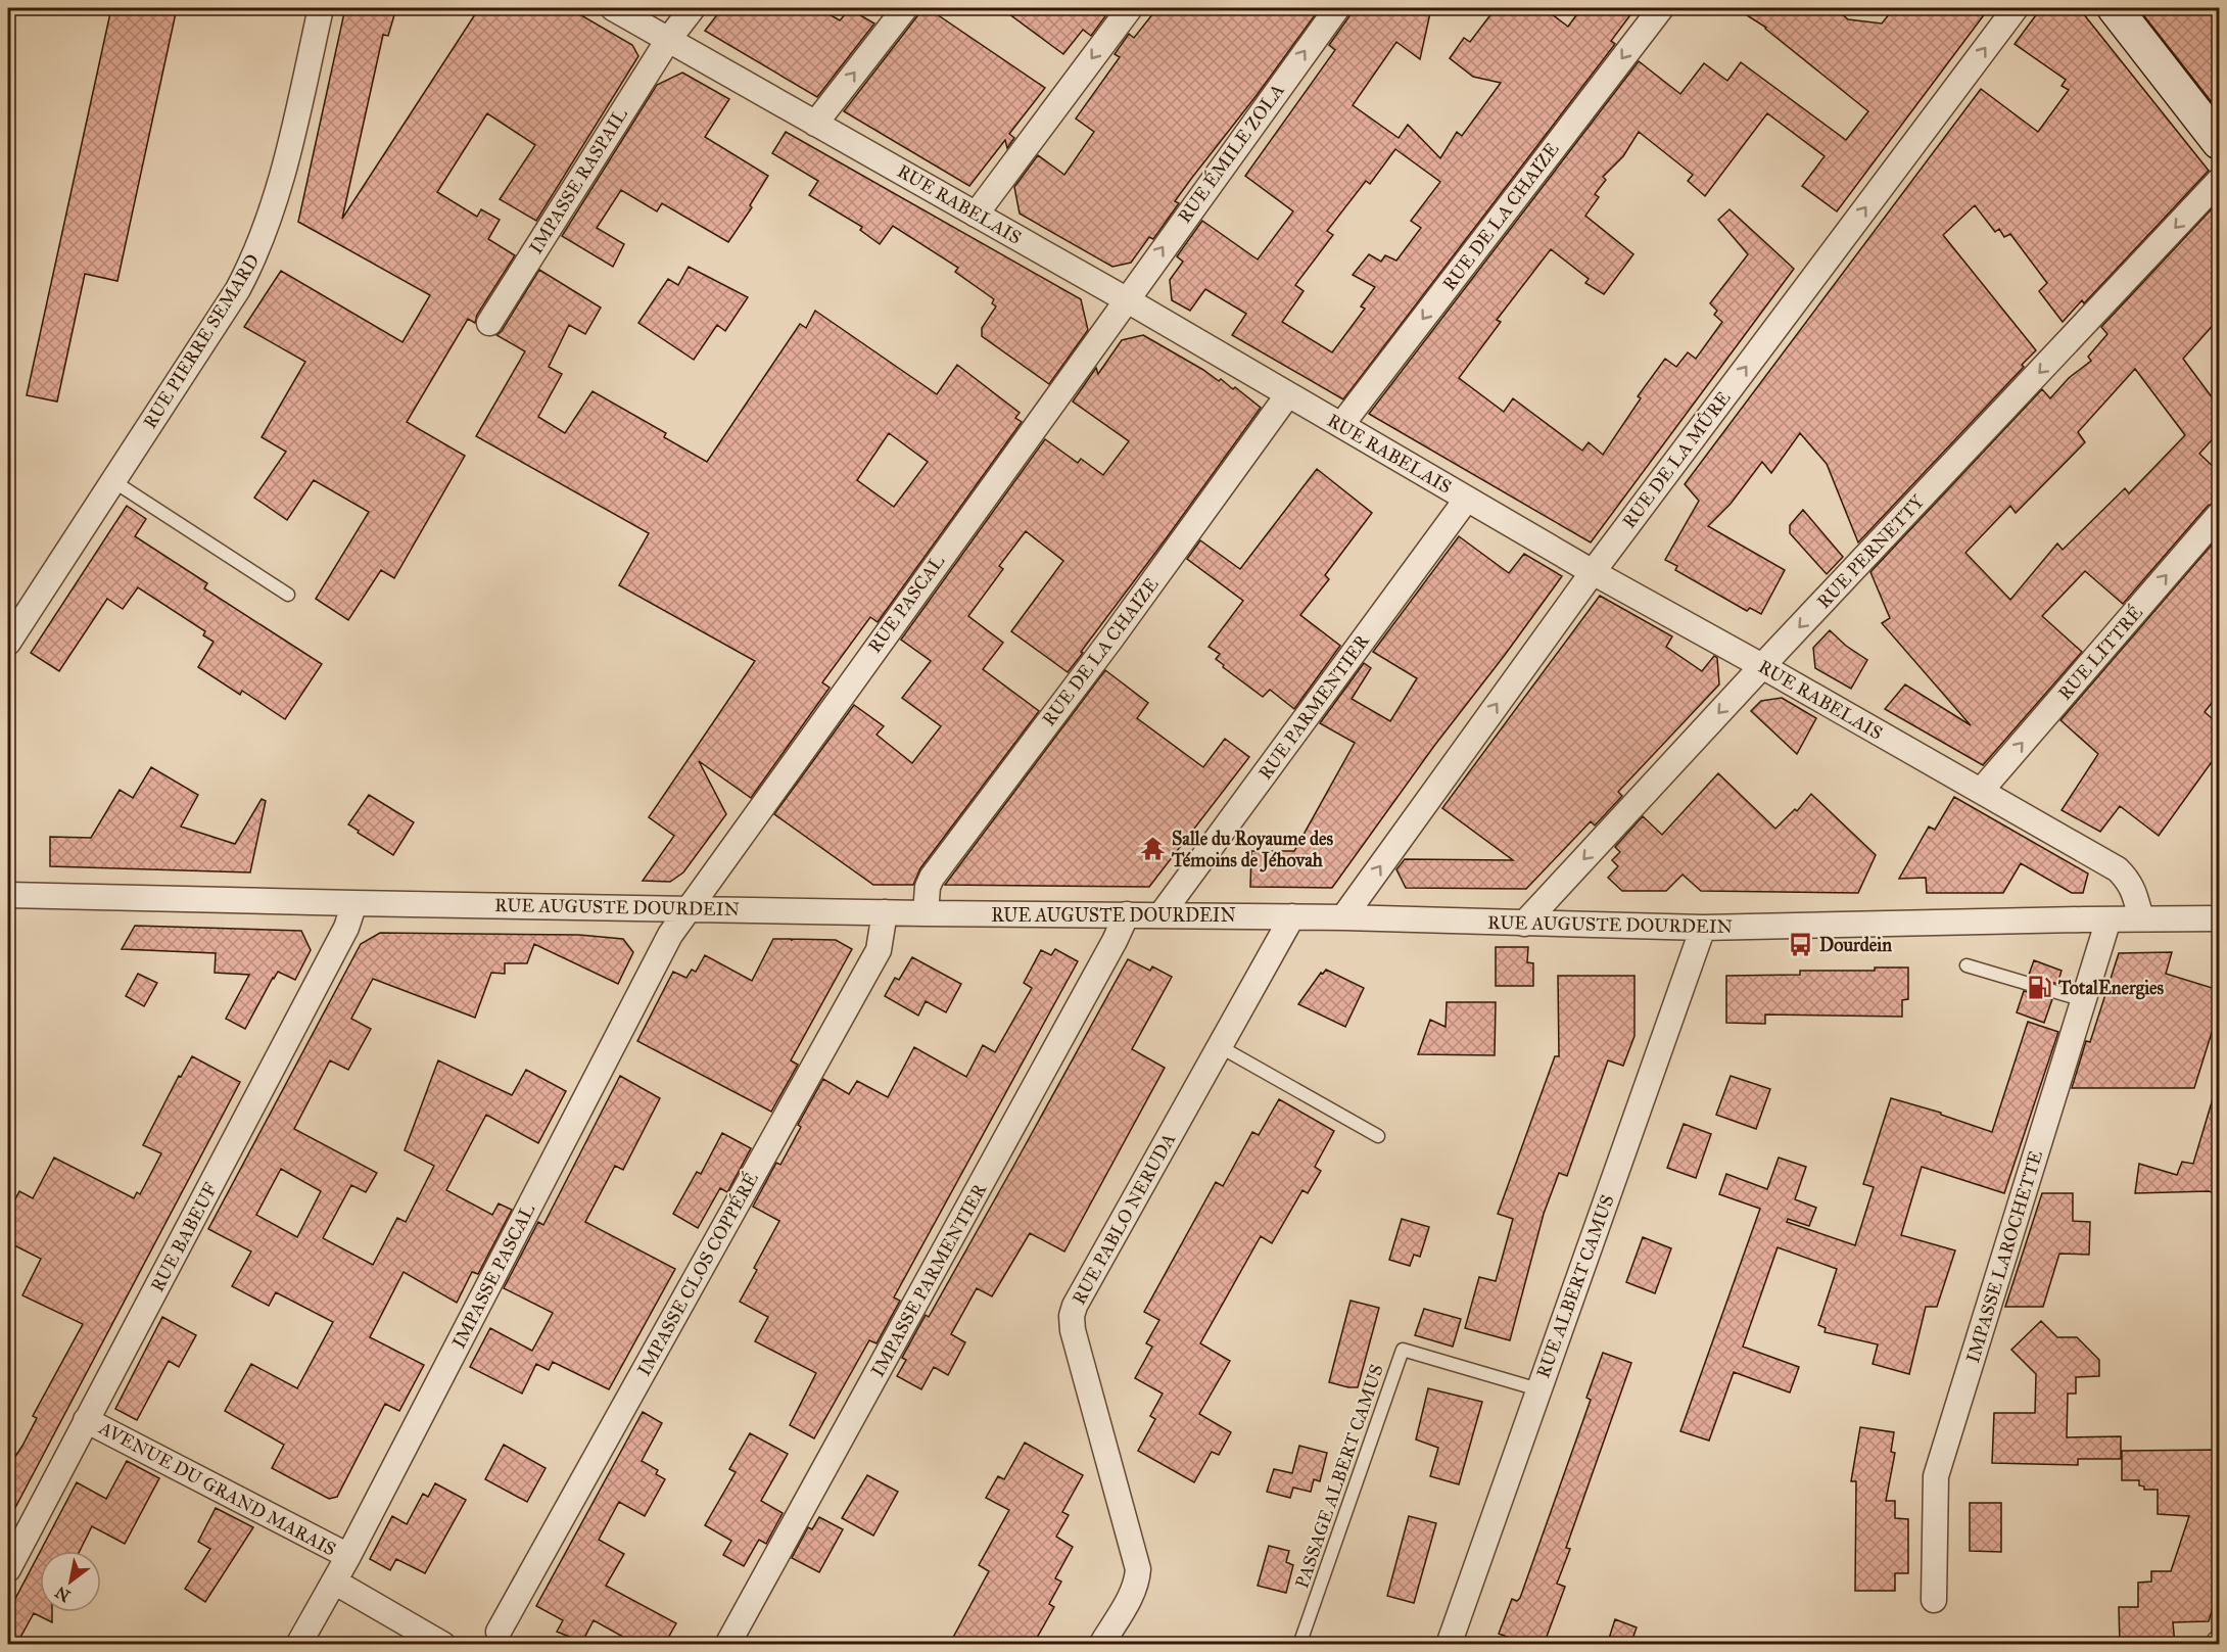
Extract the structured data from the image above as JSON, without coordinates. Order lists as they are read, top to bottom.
{
  "streets": {
    "street": [
      "RUE ÉMILE ZOLA",
      "IMPASSE RASPAIL",
      "RUE RABELAIS",
      "RUE DE LA CHAIZE",
      "RUE PIERRE SEMARD",
      "RUE DE LA MÛRE",
      "RUE PERNETTY",
      "RUE PASCAL",
      "RUE LITTRÉ",
      "RUE PARMENTIER",
      "RUE AUGUSTE DOURDEIN",
      "RUE PABLO NERUDA",
      "RUE BABEUF",
      "IMPASSE LAROCHETTE",
      "IMPASSE CLOS COPPÉRÉ",
      "IMPASSE PASCAL",
      "IMPASSE PARMENTIER",
      "RUE ALBERT CAMUS",
      "AVENUE DU GRAND MARAIS"
    ],
    "lane": ["PASSAGE ALBERT CAMUS"]
  },
  "crossings": [
    ["RUE ÉMILE ZOLA", "RUE RABELAIS"],
    ["RUE ÉMILE ZOLA", "RUE PASCAL"],
    ["IMPASSE RASPAIL", "RUE RABELAIS"],
    ["RUE RABELAIS", "RUE DE LA CHAIZE"],
    ["RUE RABELAIS", "RUE DE LA MÛRE"],
    ["RUE RABELAIS", "RUE PERNETTY"],
    ["RUE RABELAIS", "RUE PASCAL"],
    ["RUE RABELAIS", "RUE LITTRÉ"],
    ["RUE RABELAIS", "RUE PARMENTIER"],
    ["RUE RABELAIS", "RUE AUGUSTE DOURDEIN"],
    ["RUE DE LA CHAIZE", "RUE AUGUSTE DOURDEIN"],
    ["RUE DE LA MÛRE", "RUE AUGUSTE DOURDEIN"],
    ["RUE PERNETTY", "RUE AUGUSTE DOURDEIN"],
    ["RUE PASCAL", "RUE AUGUSTE DOURDEIN"],
    ["RUE PASCAL", "IMPASSE PASCAL"],
    ["RUE PARMENTIER", "RUE AUGUSTE DOURDEIN"],
    ["RUE AUGUSTE DOURDEIN", "RUE PABLO NERUDA"],
    ["RUE AUGUSTE DOURDEIN", "RUE BABEUF"],
    ["RUE AUGUSTE DOURDEIN", "IMPASSE LAROCHETTE"],
    ["RUE AUGUSTE DOURDEIN", "IMPASSE CLOS COPPÉRÉ"],
    ["RUE AUGUSTE DOURDEIN", "IMPASSE PASCAL"],
    ["RUE AUGUSTE DOURDEIN", "IMPASSE PARMENTIER"],
    ["RUE AUGUSTE DOURDEIN", "RUE ALBERT CAMUS"],
    ["RUE BABEUF", "AVENUE DU GRAND MARAIS"],
    ["IMPASSE PASCAL", "AVENUE DU GRAND MARAIS"],
    ["RUE ALBERT CAMUS", "PASSAGE ALBERT CAMUS"]
  ],
  "one_way": [
    "RUE DE LA CHAIZE",
    "RUE DE LA MÛRE",
    "RUE PERNETTY",
    "RUE LITTRÉ"
  ],
  "places": {
    "temple": ["Salle du Royaume des Témoins de Jéhovah"],
    "bus stop": ["Dourdein"],
    "fuel station": ["TotalEnergies"]
  },
  "north": "bottom left"
}
